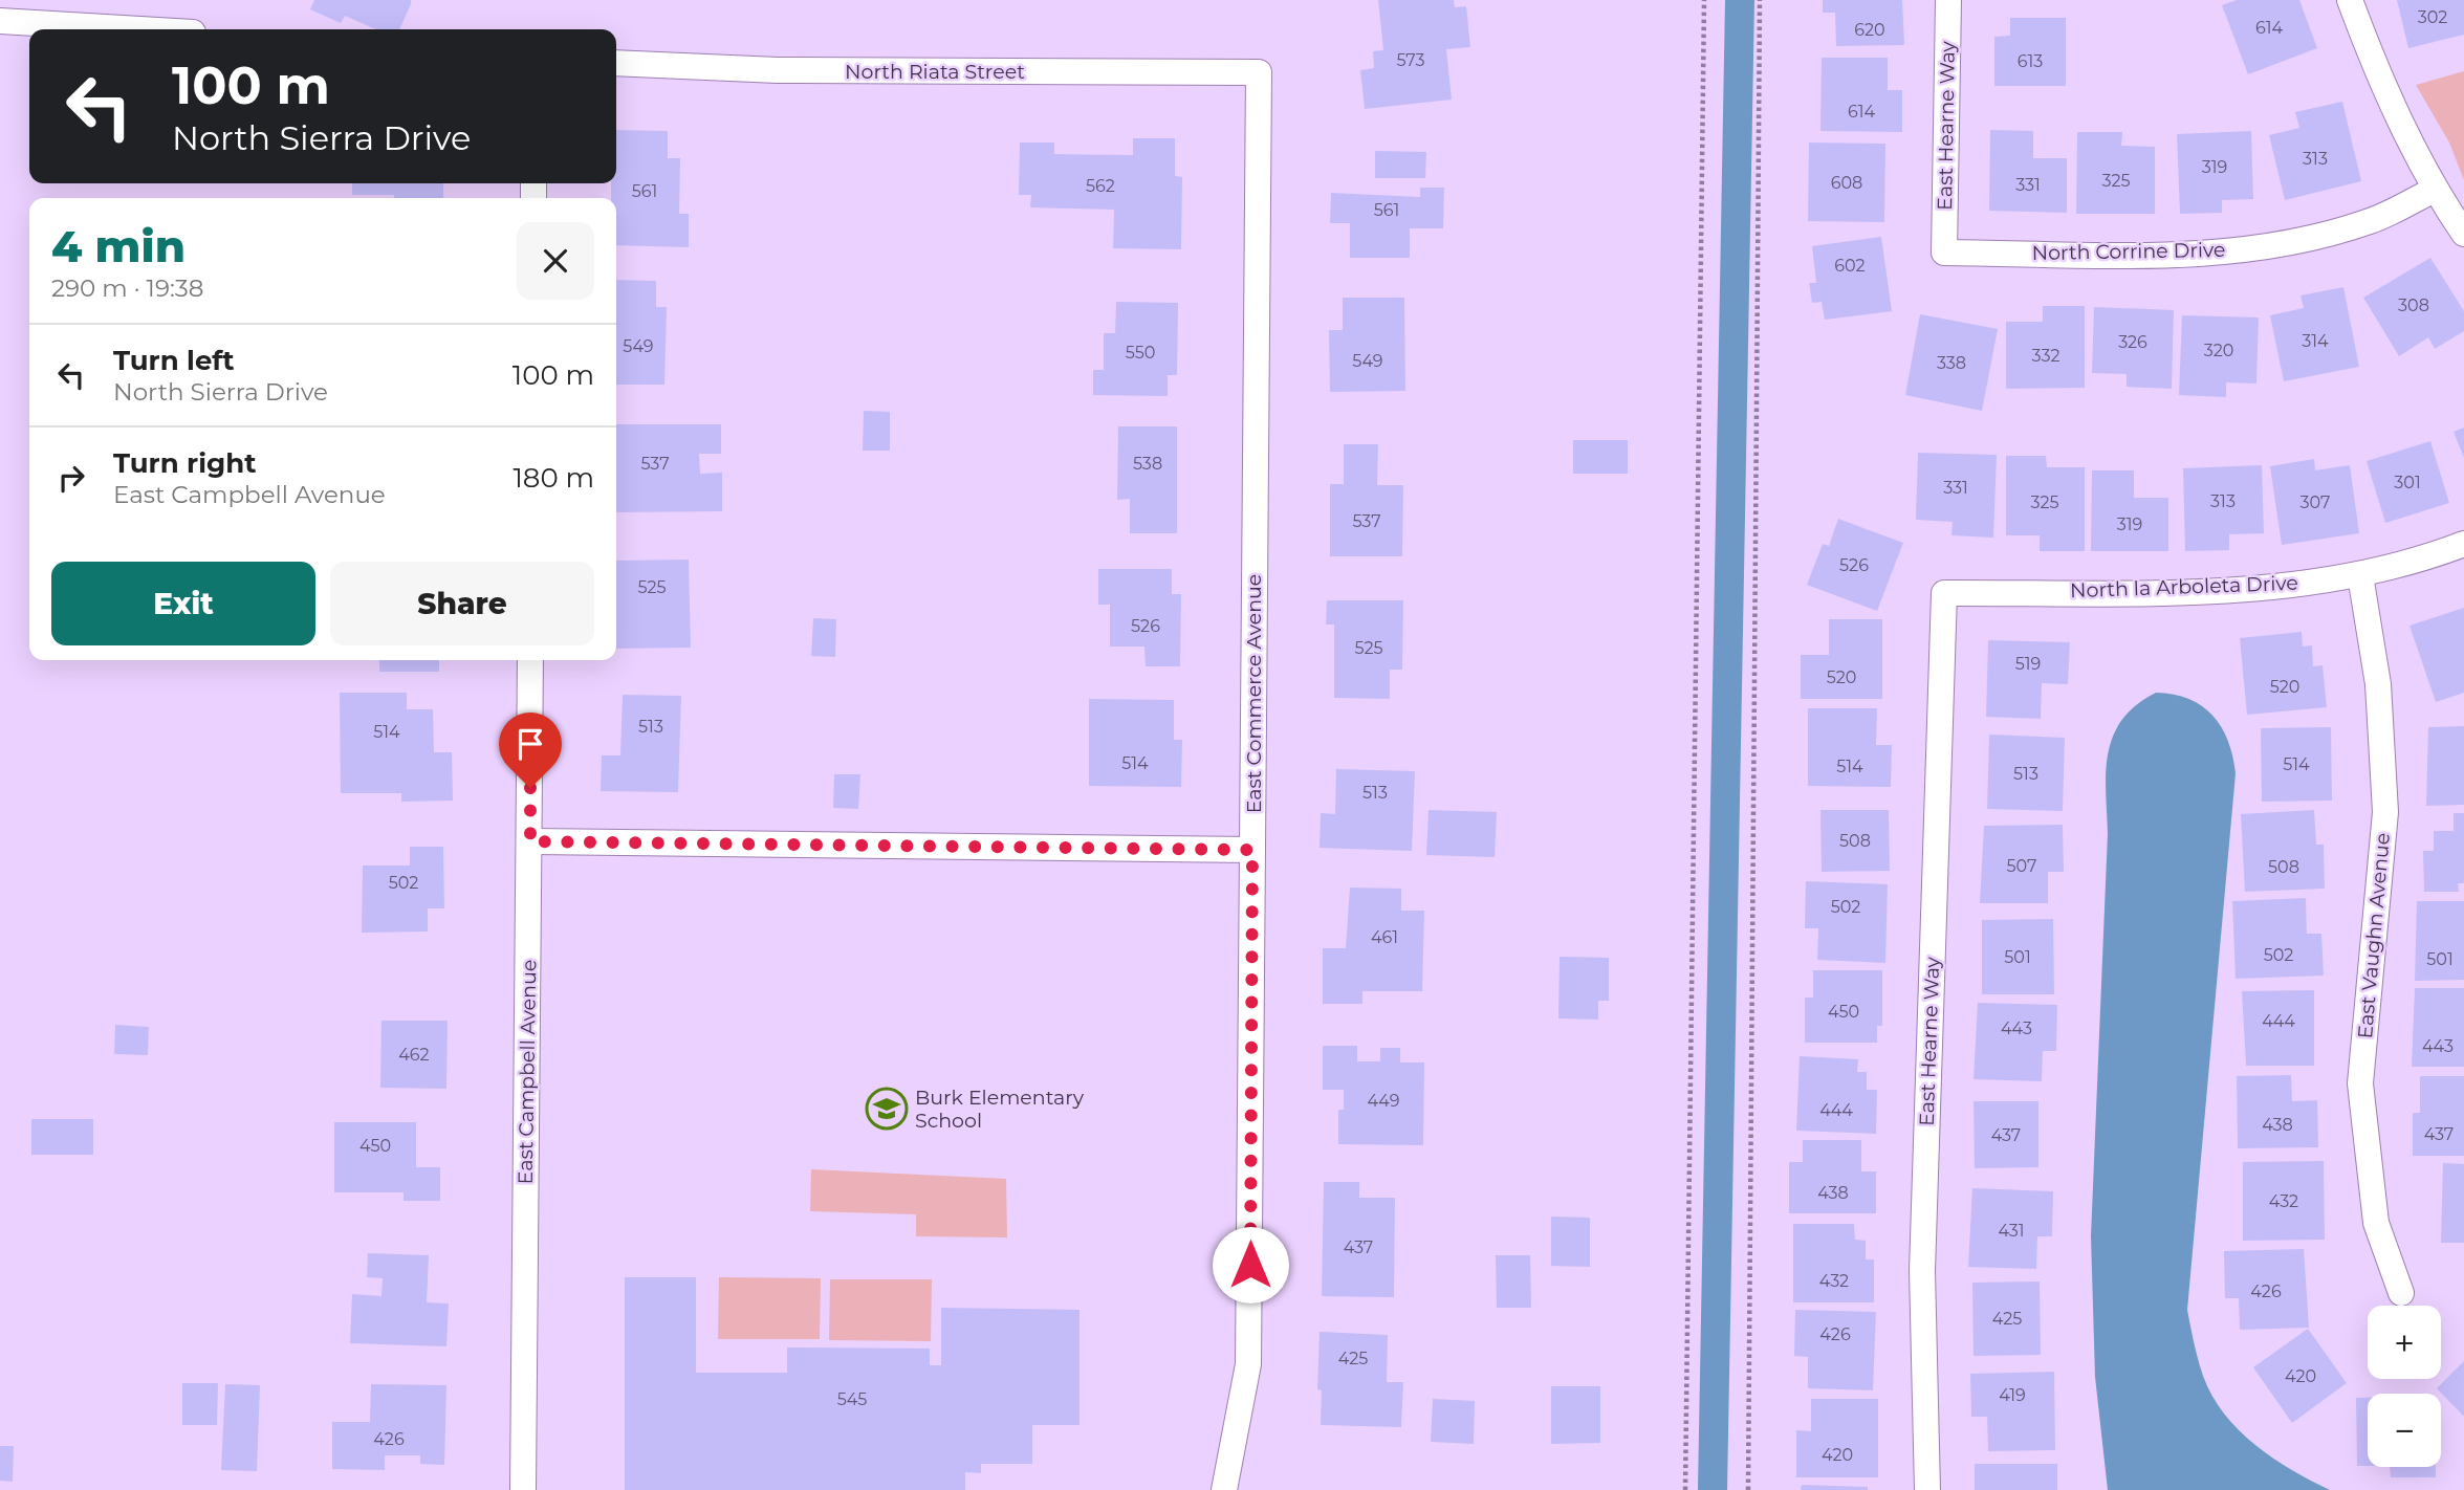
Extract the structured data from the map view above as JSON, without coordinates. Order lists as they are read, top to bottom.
{
  "streets": {
    "street": [
      "North Riata Street",
      "East Hearne Way",
      "North Corrine Drive",
      "North la Arboleta Drive",
      "East Commerce Avenue",
      "East Vaughn Avenue",
      "East Campbell Avenue"
    ]
  },
  "crossings": [
    ["North Riata Street", "East Commerce Avenue"],
    ["East Hearne Way", "North Corrine Drive"],
    ["East Hearne Way", "North la Arboleta Drive"],
    ["North la Arboleta Drive", "East Vaughn Avenue"]
  ],
  "places": {
    "school or university": ["Burk Elementary School"]
  },
  "house_numbers": [
    "302",
    "614",
    "620",
    "573",
    "613",
    "614",
    "313",
    "319",
    "325",
    "608",
    "331",
    "562",
    "561",
    "561",
    "602",
    "308",
    "314",
    "326",
    "549",
    "320",
    "550",
    "332",
    "549",
    "338",
    "537",
    "538",
    "301",
    "331",
    "313",
    "325",
    "307",
    "537",
    "319",
    "526",
    "525",
    "526",
    "525",
    "519",
    "520",
    "520",
    "513",
    "514",
    "514",
    "514",
    "514",
    "513",
    "513",
    "508",
    "507",
    "508",
    "502",
    "502",
    "461",
    "502",
    "501",
    "501",
    "450",
    "444",
    "443",
    "443",
    "462",
    "449",
    "444",
    "438",
    "437",
    "437",
    "450",
    "438",
    "432",
    "431",
    "437",
    "432",
    "426",
    "425",
    "426",
    "425",
    "420",
    "419",
    "545",
    "426",
    "420"
  ],
  "page": {
    "turn": ["100 m", "North Sierra Drive"],
    "heading": ["4 min", "290 m · 19:38"],
    "list": [
      {
        "name": "Turn left",
        "note": "North Sierra Drive",
        "value": "100 m"
      },
      {
        "name": "Turn right",
        "note": "East Campbell Avenue",
        "value": "180 m"
      }
    ],
    "buttons": ["Exit", "Share"],
    "map_buttons": ["+", "−"]
  }
}
